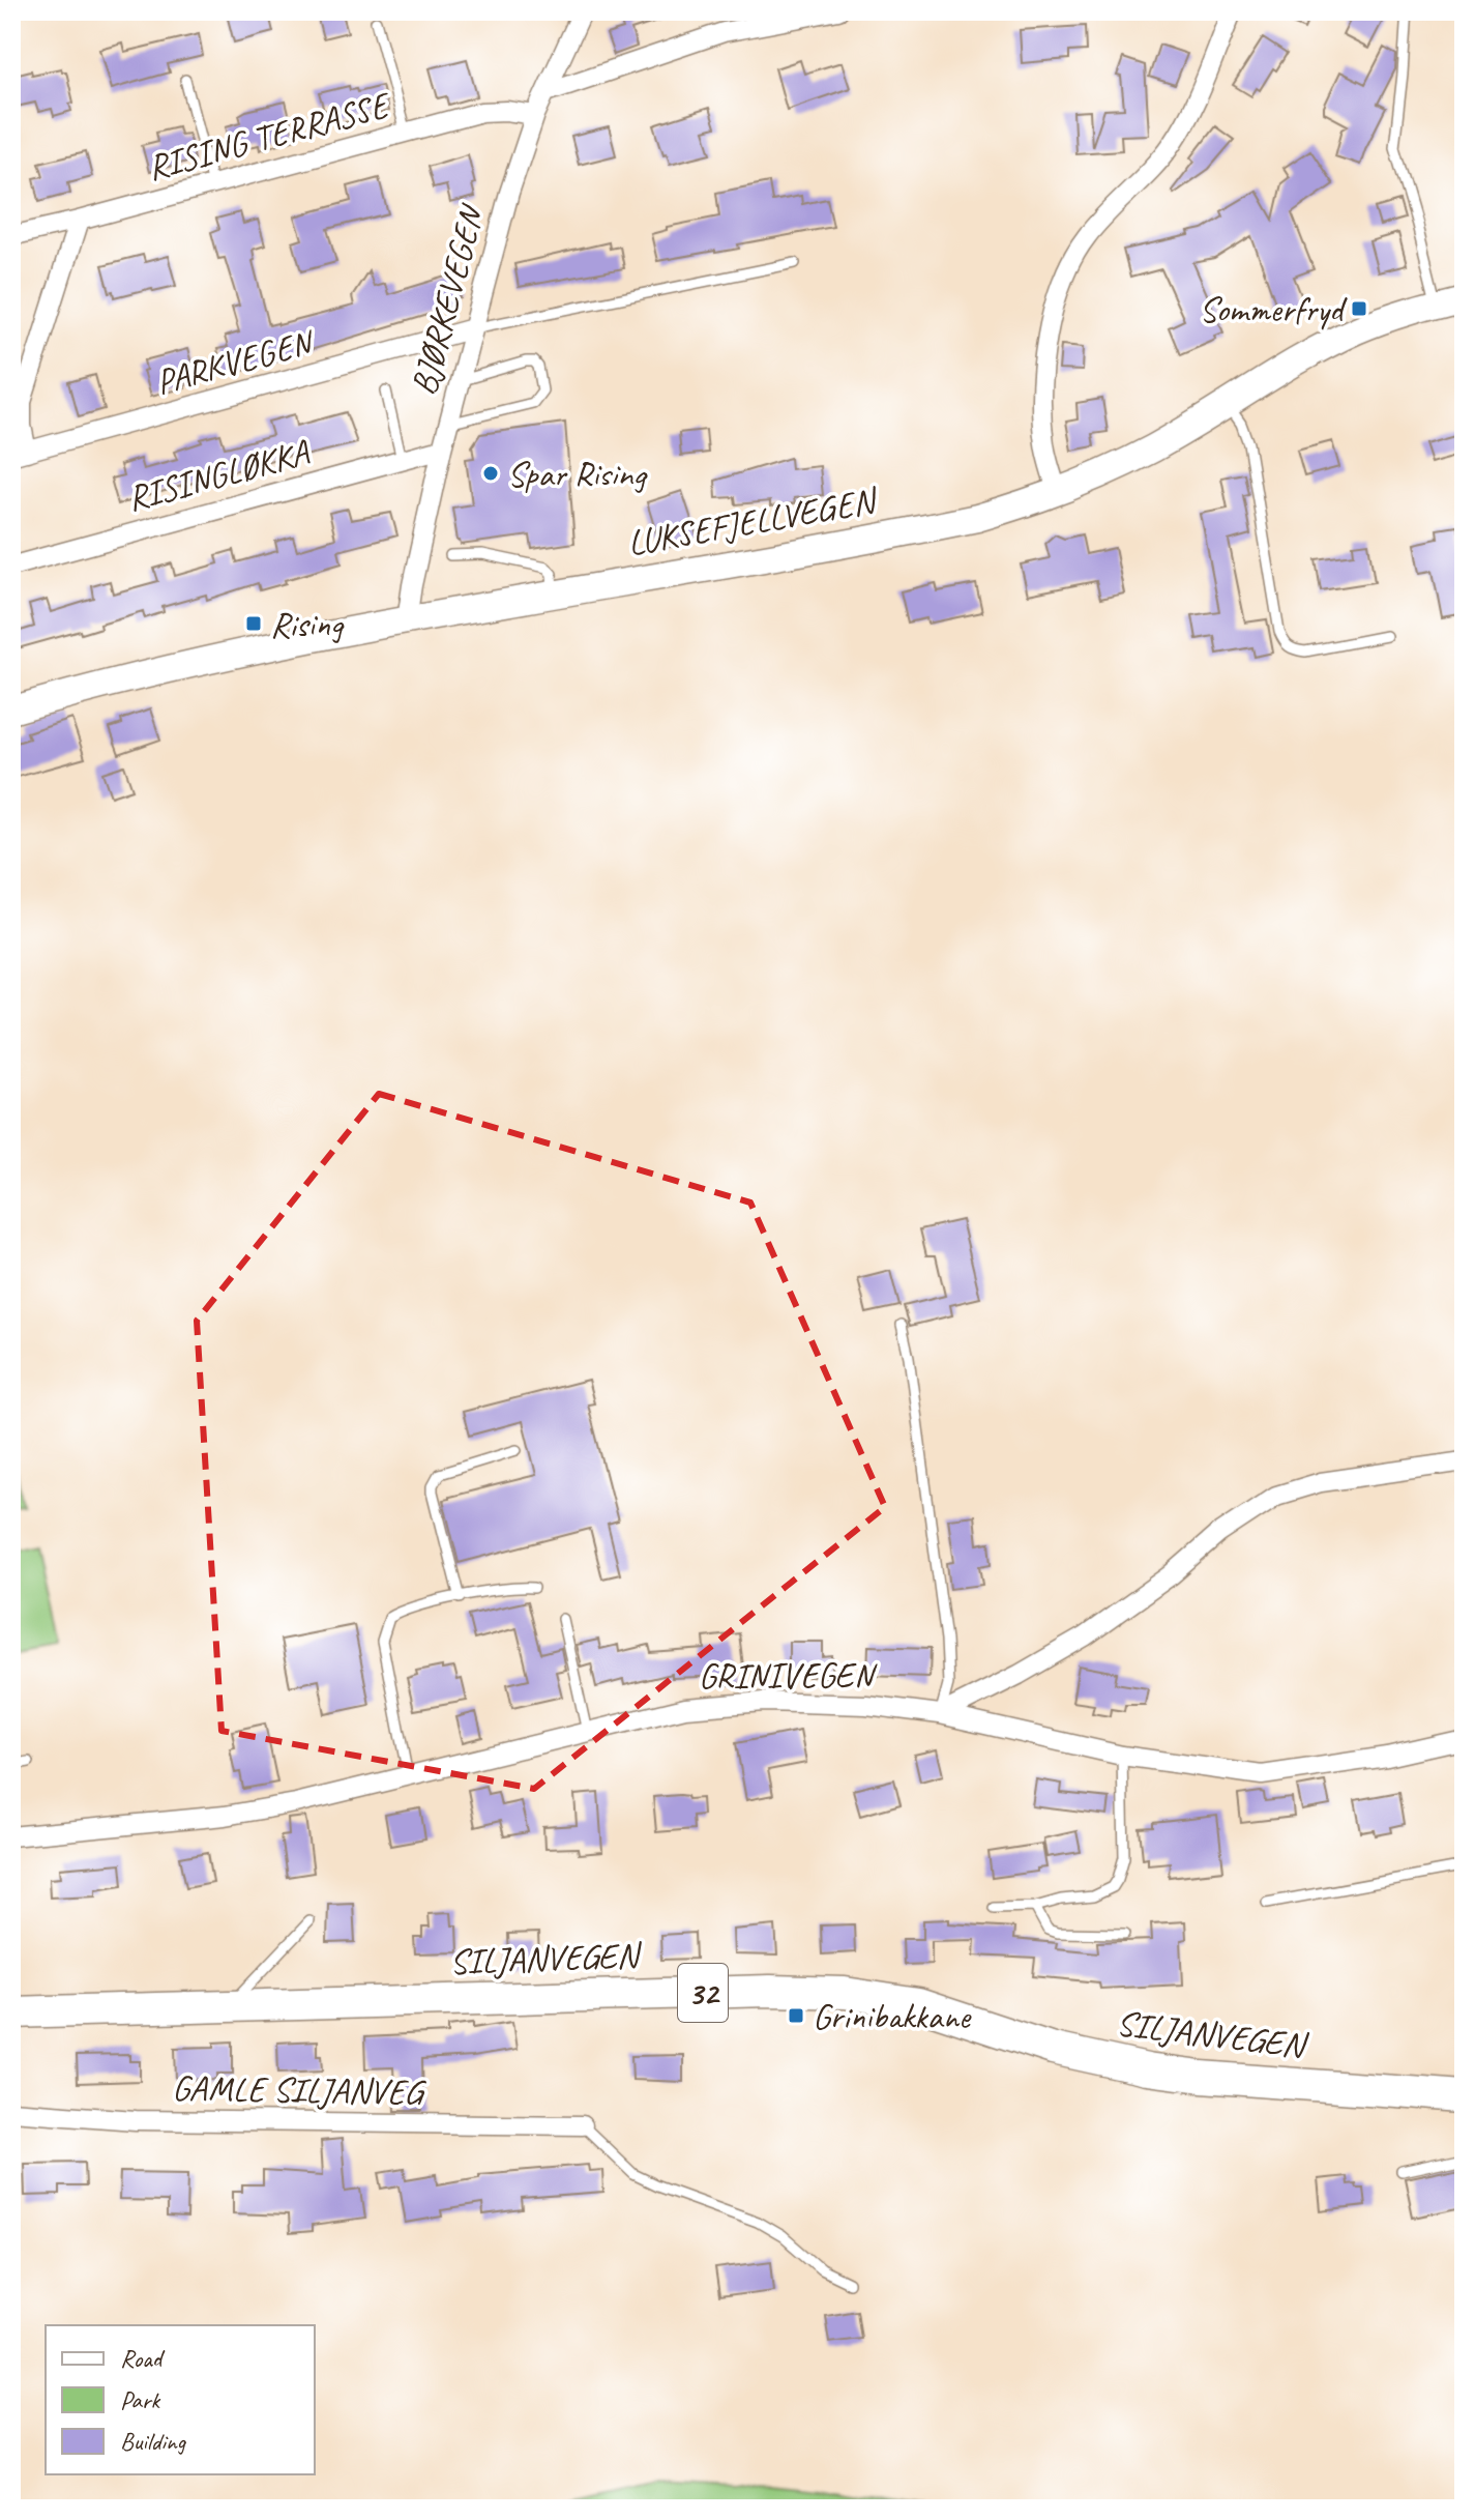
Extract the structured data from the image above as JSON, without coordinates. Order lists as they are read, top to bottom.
{
  "streets": {
    "main road": ["LUKSEFJELLVEGEN", "SILJANVEGEN", "32"],
    "street": [
      "RISING TERRASSE",
      "BJØRKEVEGEN",
      "PARKVEGEN",
      "RISINGLØKKA",
      "GRINIVEGEN",
      "GAMLE SILJANVEG"
    ]
  },
  "crossings": [
    ["RISING TERRASSE", "BJØRKEVEGEN"],
    ["BJØRKEVEGEN", "PARKVEGEN"],
    ["BJØRKEVEGEN", "RISINGLØKKA"],
    ["BJØRKEVEGEN", "LUKSEFJELLVEGEN"]
  ],
  "places": {
    "transit": ["Sommerfryd", "Rising", "Grinibakkane"],
    "other": ["Spar Rising"]
  },
  "legend": ["Road", "Park", "Building"]
}
